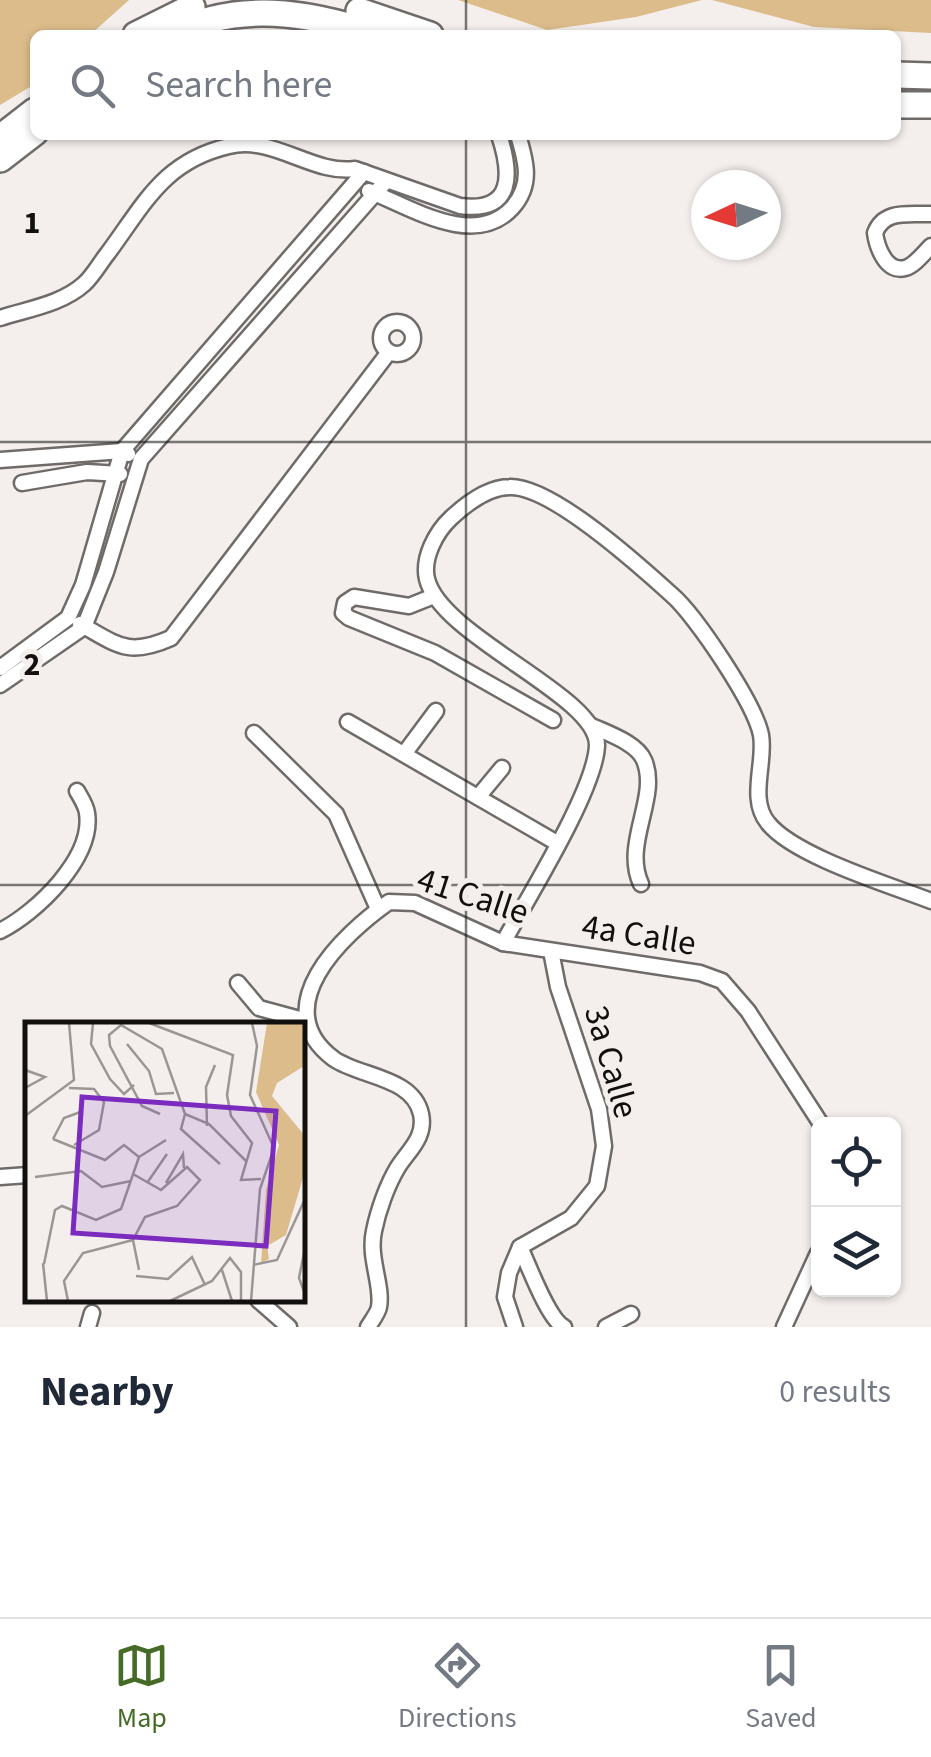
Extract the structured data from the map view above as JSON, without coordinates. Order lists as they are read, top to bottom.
{
  "streets": {
    "street": ["41 Calle", "4a Calle", "3a Calle"]
  },
  "crossings": [
    ["41 Calle", "4a Calle"],
    ["41 Calle", "3a Calle"],
    ["4a Calle", "3a Calle"]
  ],
  "north": "left",
  "page": {
    "search": "Search here",
    "heading": ["Nearby", "0 results"],
    "nav": ["Map", "Directions", "Saved"]
  },
  "grid": {
    "rows": ["1", "2"]
  }
}
